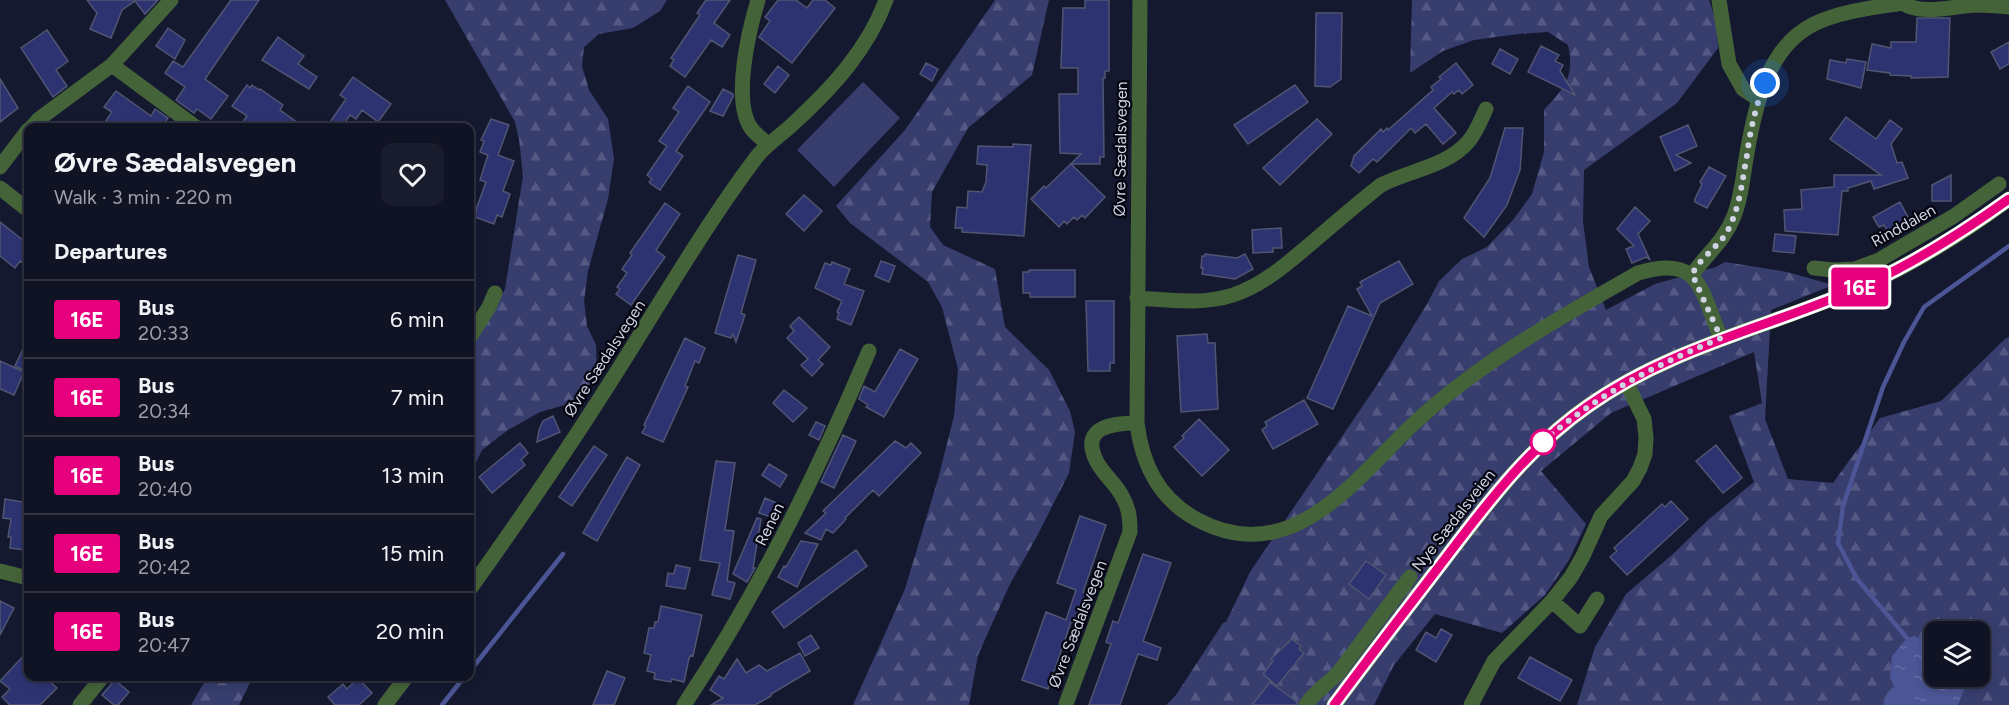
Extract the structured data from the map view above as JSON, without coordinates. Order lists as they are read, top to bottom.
{
  "streets": {
    "main road": ["Nye Sædalsveien"],
    "street": ["Øvre Sædalsvegen", "Rinddalen", "Renen"]
  },
  "lines": ["bus line 16E"],
  "page": {
    "on_map": "16E",
    "heading": [
      ["Øvre Sædalsvegen", "Walk · 3 min · 220 m"],
      "Departures"
    ],
    "list": [
      {
        "mark": "16E",
        "name": "Bus",
        "note": "20:33",
        "value": "6 min"
      },
      {
        "mark": "16E",
        "name": "Bus",
        "note": "20:34",
        "value": "7 min"
      },
      {
        "mark": "16E",
        "name": "Bus",
        "note": "20:40",
        "value": "13 min"
      },
      {
        "mark": "16E",
        "name": "Bus",
        "note": "20:42",
        "value": "15 min"
      },
      {
        "mark": "16E",
        "name": "Bus",
        "note": "20:47",
        "value": "20 min"
      }
    ]
  }
}
